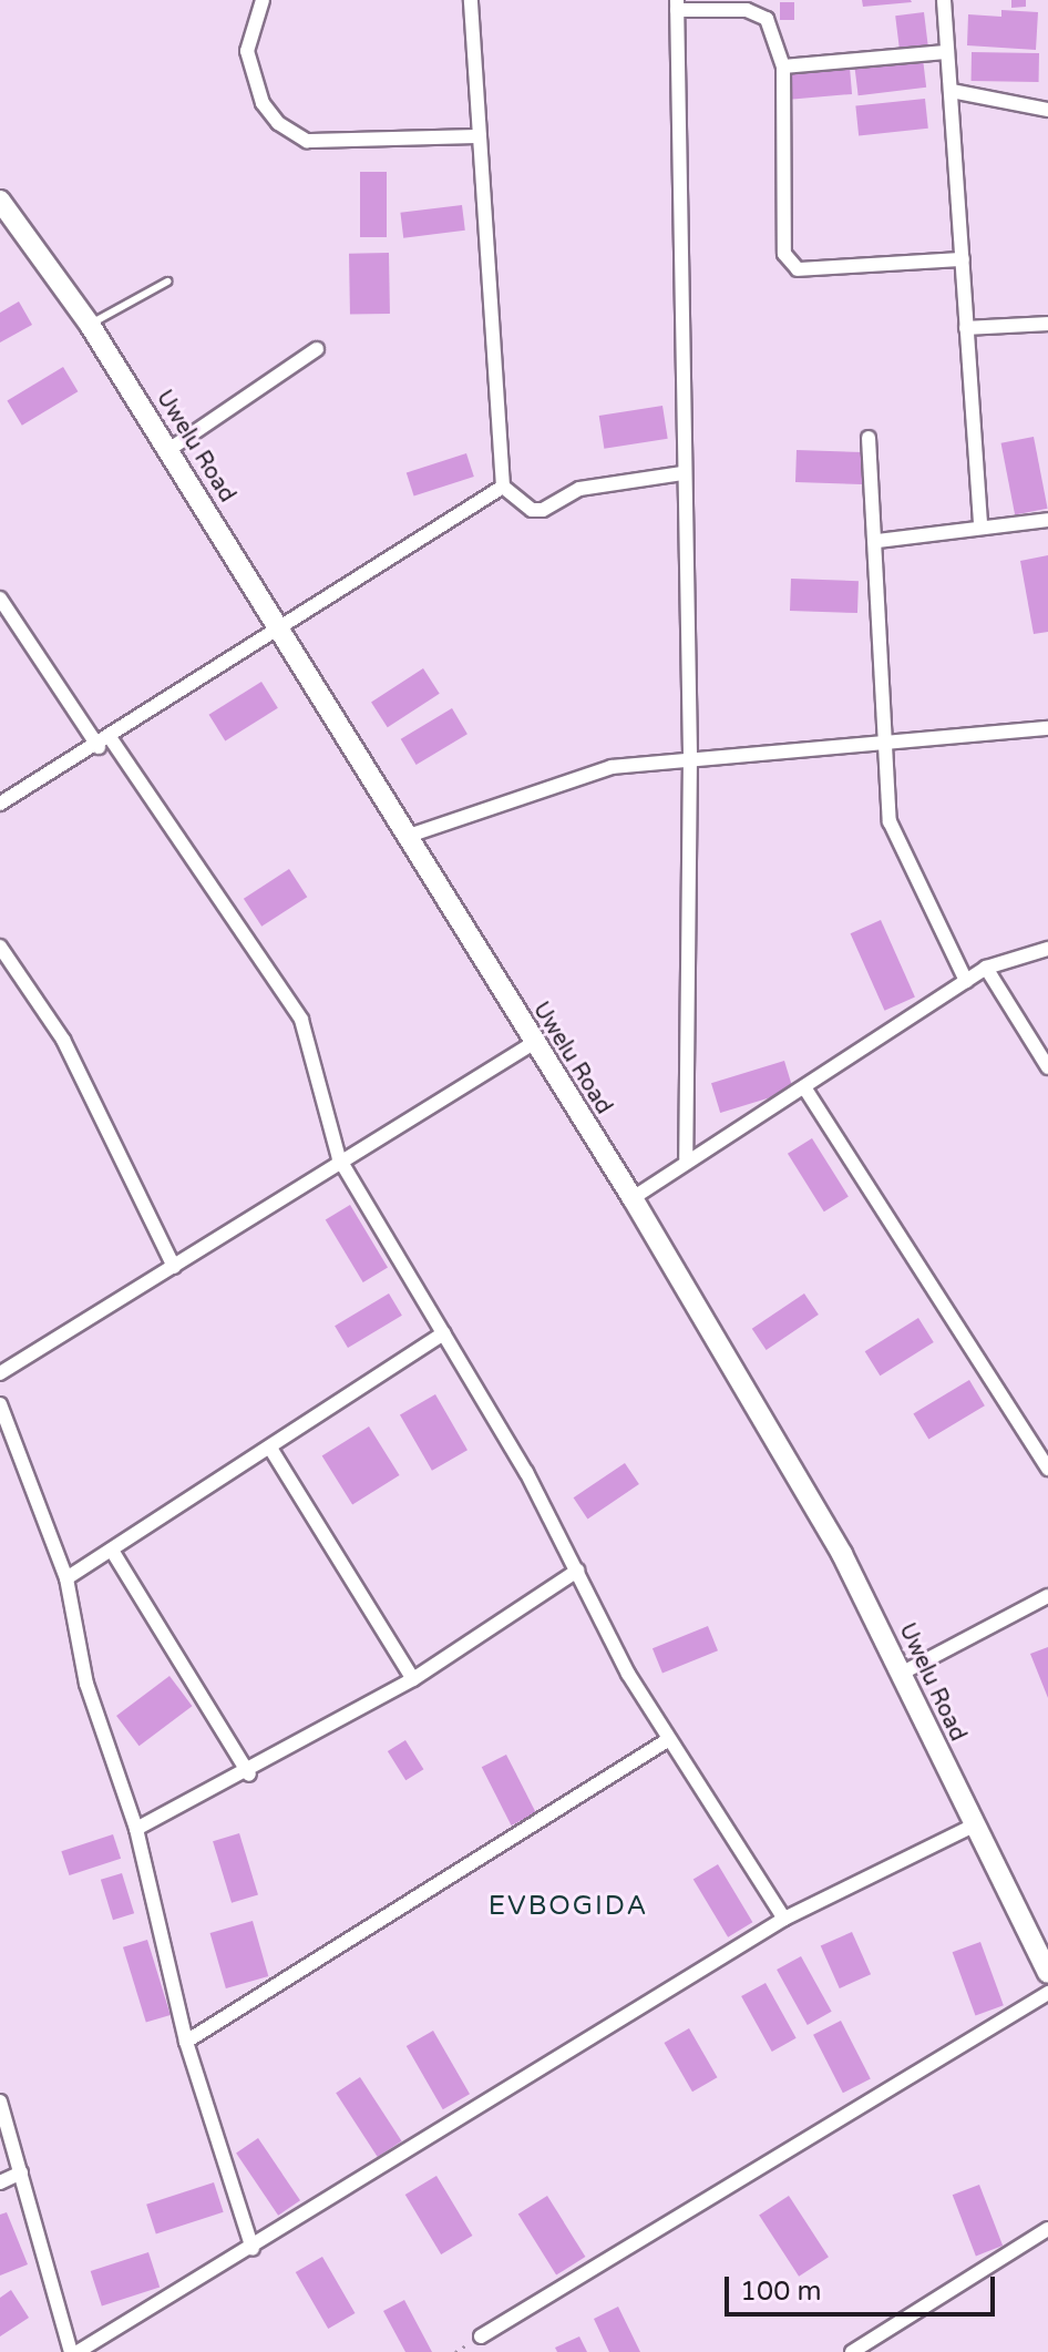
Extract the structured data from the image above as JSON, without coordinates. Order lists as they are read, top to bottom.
{
  "streets": {
    "street": ["Uwelu Road"]
  },
  "districts": ["EVBOGIDA"],
  "scale_bar": "100 m"
}
